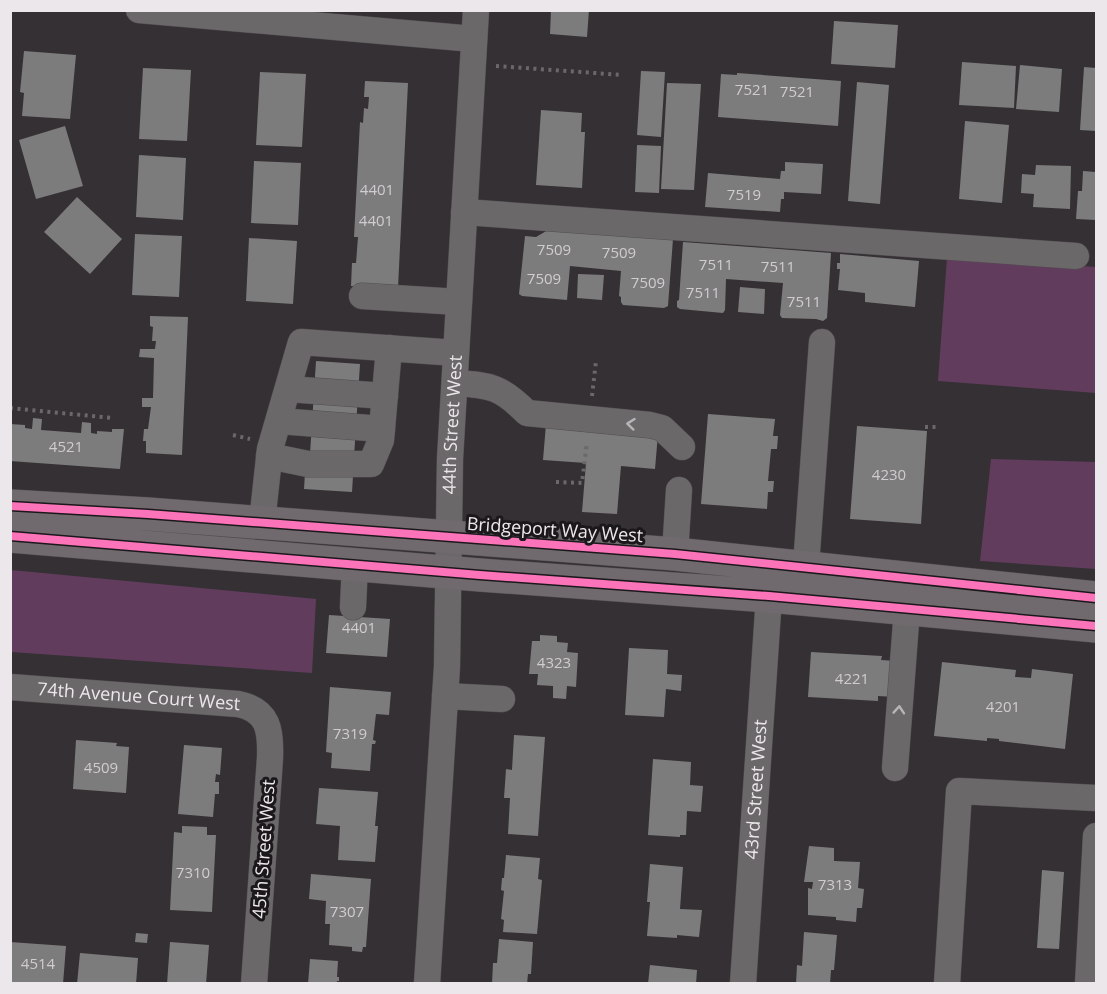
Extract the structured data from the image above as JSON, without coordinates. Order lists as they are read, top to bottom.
{
  "streets": {
    "main road": ["Bridgeport Way West"],
    "street": [
      "44th Street West",
      "74th Avenue Court West",
      "43rd Street West",
      "45th Street West"
    ]
  },
  "crossings": [
    ["44th Street West", "Bridgeport Way West"],
    ["74th Avenue Court West", "45th Street West"]
  ],
  "house_numbers": [
    "7521",
    "7521",
    "4401",
    "7519",
    "4401",
    "7509",
    "7509",
    "7511",
    "7511",
    "7509",
    "7509",
    "7511",
    "7511",
    "4521",
    "4230",
    "4401",
    "4323",
    "4221",
    "4201",
    "7319",
    "4509",
    "7310",
    "7313",
    "7307",
    "4514"
  ]
}
